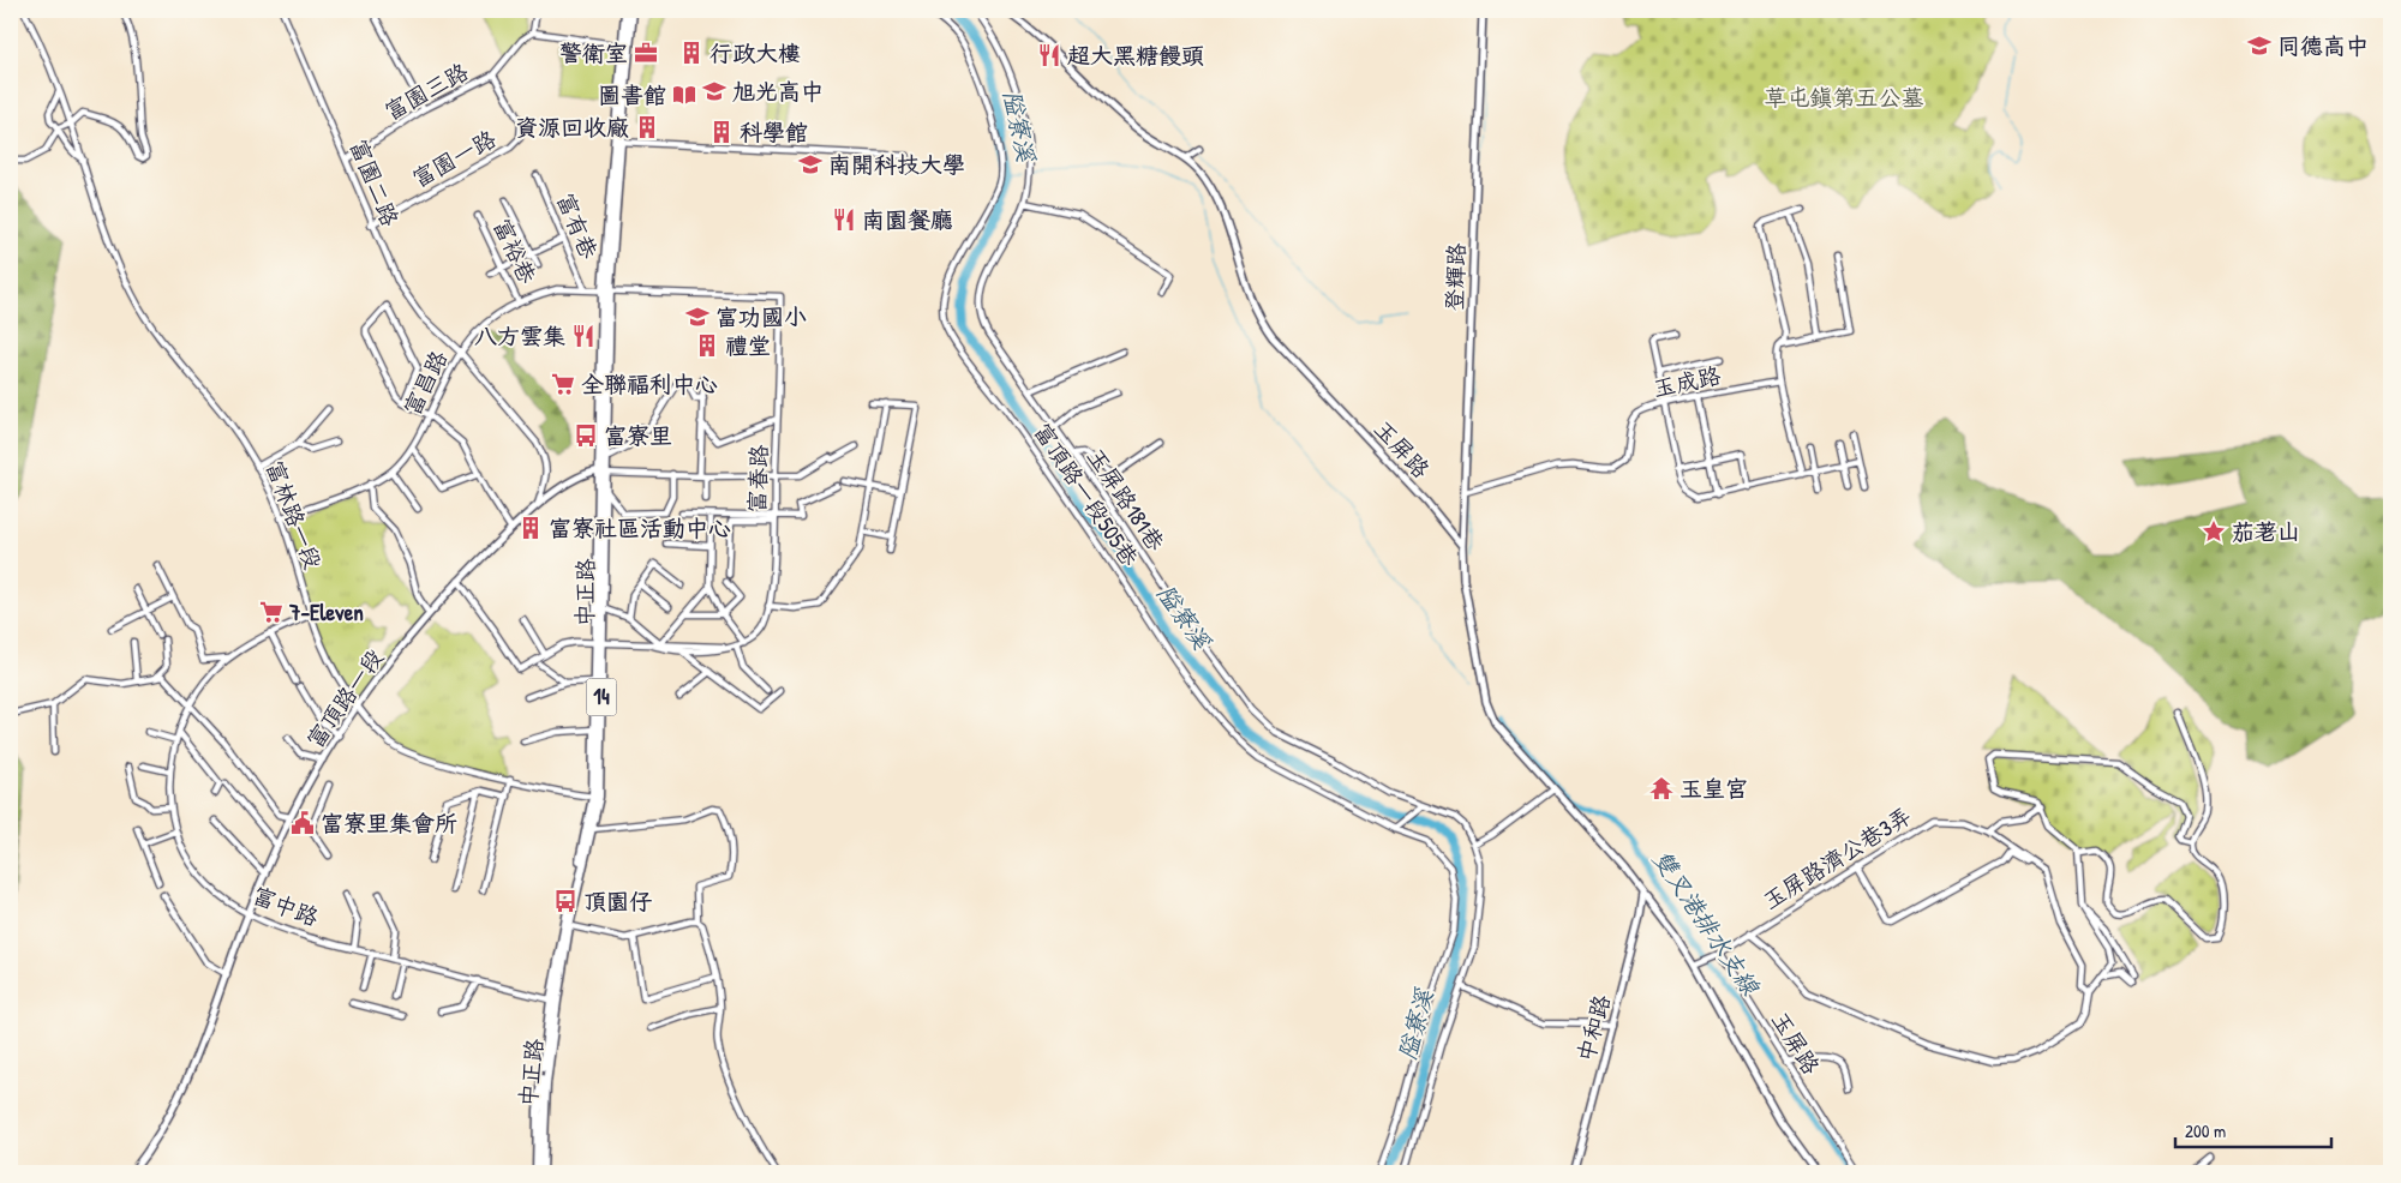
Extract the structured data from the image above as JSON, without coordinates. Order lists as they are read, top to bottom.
{
  "streets": {
    "main road": ["中正路", "14"],
    "street": [
      "富園三路",
      "富園一路",
      "富園二路",
      "富有巷",
      "富裕巷",
      "登輝路",
      "玉成路",
      "富昌路",
      "玉屏路",
      "富春路",
      "富頂路一段505巷",
      "玉屏路181巷",
      "富林路一段",
      "富頂路一段",
      "玉屏路濟公巷3弄",
      "富中路",
      "中和路"
    ]
  },
  "crossings": [
    ["富園三路", "富園一路"],
    ["富園三路", "富園二路"],
    ["富園一路", "富園二路"],
    ["富園二路", "富昌路"],
    ["富園二路", "富頂路一段"],
    ["富有巷", "富昌路"],
    ["富裕巷", "富昌路"],
    ["登輝路", "玉成路"],
    ["登輝路", "玉屏路"],
    ["富昌路", "富春路"],
    ["富昌路", "富林路一段"],
    ["富昌路", "中正路"],
    ["玉屏路", "玉屏路濟公巷3弄"],
    ["富春路", "富頂路一段"],
    ["富林路一段", "中正路"],
    ["富林路一段", "富頂路一段"],
    ["富林路一段", "富中路"],
    ["中正路", "富頂路一段"],
    ["中正路", "富中路"],
    ["富頂路一段", "富中路"]
  ],
  "water": ["隘寮溪", "雙叉港排水支線"],
  "parks": ["草屯鎮第五公墓"],
  "places": {
    "school or university": [
      "同德高中",
      "旭光高中",
      "南開科技大學",
      "富功國小"
    ],
    "office": ["警衛室"],
    "building": [
      "行政大樓",
      "資源回收廠",
      "科學館",
      "禮堂",
      "富寮社區活動中心"
    ],
    "restaurant": ["超大黑糖饅頭", "南園餐廳", "八方雲集"],
    "library": ["圖書館"],
    "supermarket": ["全聯福利中心", "7-Eleven"],
    "bus stop": ["富寮里", "頂園仔"],
    "place": ["茄荖山"],
    "temple": ["玉皇宮"],
    "public building": ["富寮里集會所"]
  },
  "scale_bar": "200 m"
}
